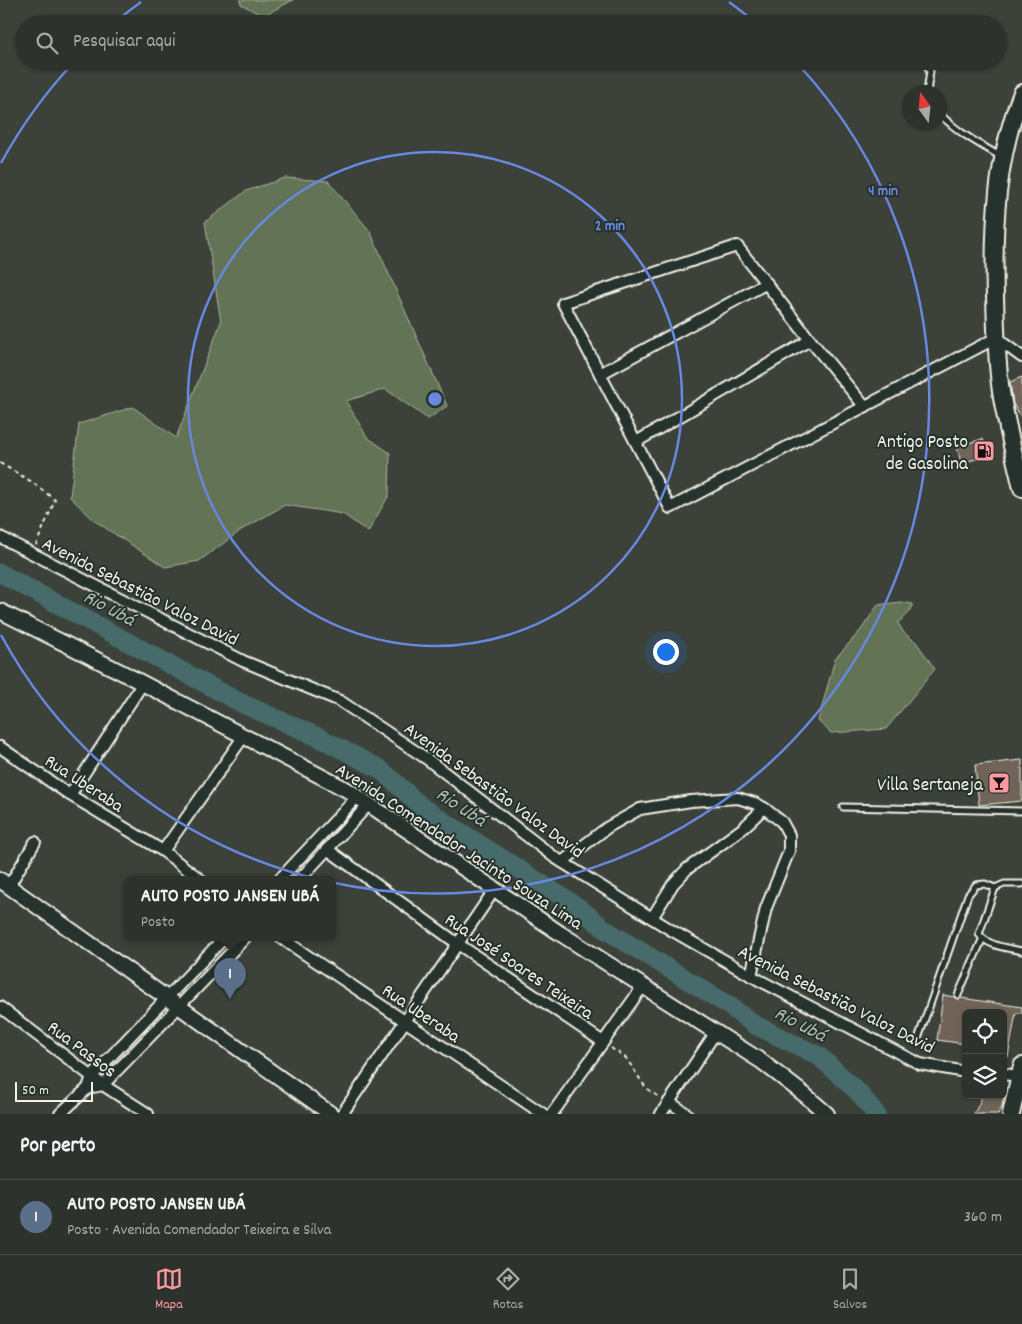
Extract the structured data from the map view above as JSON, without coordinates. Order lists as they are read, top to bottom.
{
  "streets": {
    "street": [
      "Avenida Sebastião Valoz David",
      "Rua Uberaba",
      "Avenida Comendador Jacinto Souza Lima",
      "Rua José Soares Teixeira",
      "Rua Passos"
    ]
  },
  "water": ["Rio Ubá"],
  "places": {
    "fuel station": ["Antigo Posto de Gasolina"],
    "bar": ["Villa Sertaneja"]
  },
  "scale_bar": "50 m",
  "north": "top",
  "page": {
    "search": "Pesquisar aqui",
    "popup": ["AUTO POSTO JANSEN UBÁ", "Posto"],
    "pins": "1",
    "scale": "50 m",
    "heading": "Por perto",
    "list": [
      {
        "mark": "1",
        "name": "AUTO POSTO JANSEN UBÁ",
        "note": "Posto · Avenida Comendador Teixeira e Silva",
        "value": "360 m"
      }
    ],
    "nav": ["Mapa", "Rotas", "Salvos"]
  },
  "rings": ["4 min", "2 min"]
}
